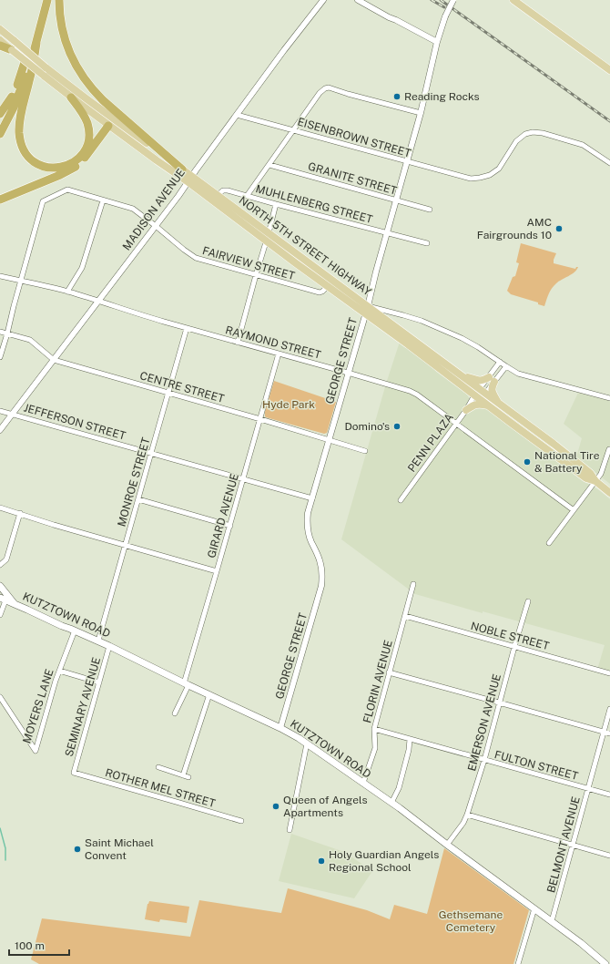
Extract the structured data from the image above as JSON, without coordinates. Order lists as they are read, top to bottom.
{
  "streets": {
    "main road": ["NORTH 5TH STREET HIGHWAY", "KUTZTOWN ROAD"],
    "street": [
      "EISENBROWN STREET",
      "GRANITE STREET",
      "MUHLENBERG STREET",
      "MADISON AVENUE",
      "FAIRVIEW STREET",
      "RAYMOND STREET",
      "GEORGE STREET",
      "CENTRE STREET",
      "JEFFERSON STREET",
      "PENN PLAZA",
      "MONROE STREET",
      "GIRARD AVENUE",
      "NOBLE STREET",
      "FLORIN AVENUE",
      "MOYERS LANE",
      "SEMINARY AVENUE",
      "EMERSON AVENUE",
      "FULTON STREET",
      "ROTHER MEL STREET",
      "BELMONT AVENUE"
    ]
  },
  "crossings": [
    ["EISENBROWN STREET", "MADISON AVENUE"],
    ["EISENBROWN STREET", "GEORGE STREET"],
    ["GRANITE STREET", "GEORGE STREET"],
    ["MUHLENBERG STREET", "NORTH 5TH STREET HIGHWAY"],
    ["MUHLENBERG STREET", "GEORGE STREET"],
    ["MADISON AVENUE", "NORTH 5TH STREET HIGHWAY"],
    ["MADISON AVENUE", "FAIRVIEW STREET"],
    ["MADISON AVENUE", "RAYMOND STREET"],
    ["MADISON AVENUE", "CENTRE STREET"],
    ["MADISON AVENUE", "JEFFERSON STREET"],
    ["NORTH 5TH STREET HIGHWAY", "FAIRVIEW STREET"],
    ["NORTH 5TH STREET HIGHWAY", "GEORGE STREET"],
    ["NORTH 5TH STREET HIGHWAY", "PENN PLAZA"],
    ["FAIRVIEW STREET", "RAYMOND STREET"],
    ["FAIRVIEW STREET", "CENTRE STREET"],
    ["RAYMOND STREET", "GEORGE STREET"],
    ["RAYMOND STREET", "PENN PLAZA"],
    ["RAYMOND STREET", "MONROE STREET"],
    ["RAYMOND STREET", "GIRARD AVENUE"],
    ["GEORGE STREET", "CENTRE STREET"],
    ["GEORGE STREET", "JEFFERSON STREET"],
    ["GEORGE STREET", "KUTZTOWN ROAD"],
    ["CENTRE STREET", "MONROE STREET"],
    ["CENTRE STREET", "GIRARD AVENUE"],
    ["JEFFERSON STREET", "MONROE STREET"],
    ["JEFFERSON STREET", "GIRARD AVENUE"],
    ["MONROE STREET", "KUTZTOWN ROAD"],
    ["GIRARD AVENUE", "KUTZTOWN ROAD"],
    ["KUTZTOWN ROAD", "FLORIN AVENUE"],
    ["KUTZTOWN ROAD", "MOYERS LANE"],
    ["KUTZTOWN ROAD", "SEMINARY AVENUE"],
    ["KUTZTOWN ROAD", "EMERSON AVENUE"],
    ["KUTZTOWN ROAD", "BELMONT AVENUE"],
    ["NOBLE STREET", "FLORIN AVENUE"],
    ["NOBLE STREET", "EMERSON AVENUE"],
    ["FLORIN AVENUE", "FULTON STREET"],
    ["SEMINARY AVENUE", "ROTHER MEL STREET"],
    ["EMERSON AVENUE", "FULTON STREET"],
    ["FULTON STREET", "BELMONT AVENUE"]
  ],
  "parks": ["Hyde Park", "Gethsemane Cemetery"],
  "places": [
    "Reading Rocks",
    "AMC Fairgrounds 10",
    "Domino's",
    "National Tire & Battery",
    "Queen of Angels Apartments",
    "Saint Michael Convent",
    "Holy Guardian Angels Regional School"
  ],
  "scale_bar": "100 m"
}
